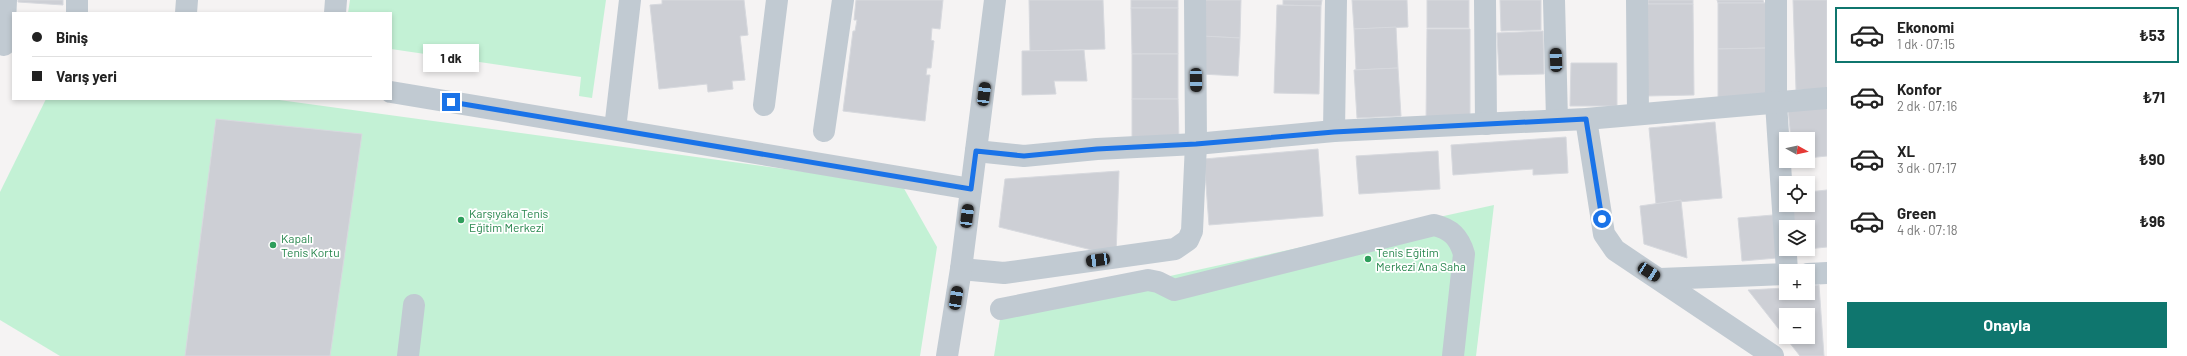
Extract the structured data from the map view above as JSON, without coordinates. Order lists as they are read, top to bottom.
{
  "places": ["Karşıyaka Tenis Eğitim Merkezi", "Kapalı Tenis Kortu", "Tenis Eğitim Merkezi Ana Saha"],
  "north": "right",
  "page": {
    "list": [
      {
        "name": "Ekonomi",
        "note": "1 dk · 07:15",
        "value": "₺53"
      },
      {
        "name": "Konfor",
        "note": "2 dk · 07:16",
        "value": "₺71"
      },
      {
        "name": "XL",
        "note": "3 dk · 07:17",
        "value": "₺90"
      },
      {
        "name": "Green",
        "note": "4 dk · 07:18",
        "value": "₺96"
      }
    ],
    "banner": ["Biniş", "Varış yeri"],
    "bubble": "1 dk",
    "map_buttons": ["+", "−"],
    "buttons": "Onayla"
  }
}
